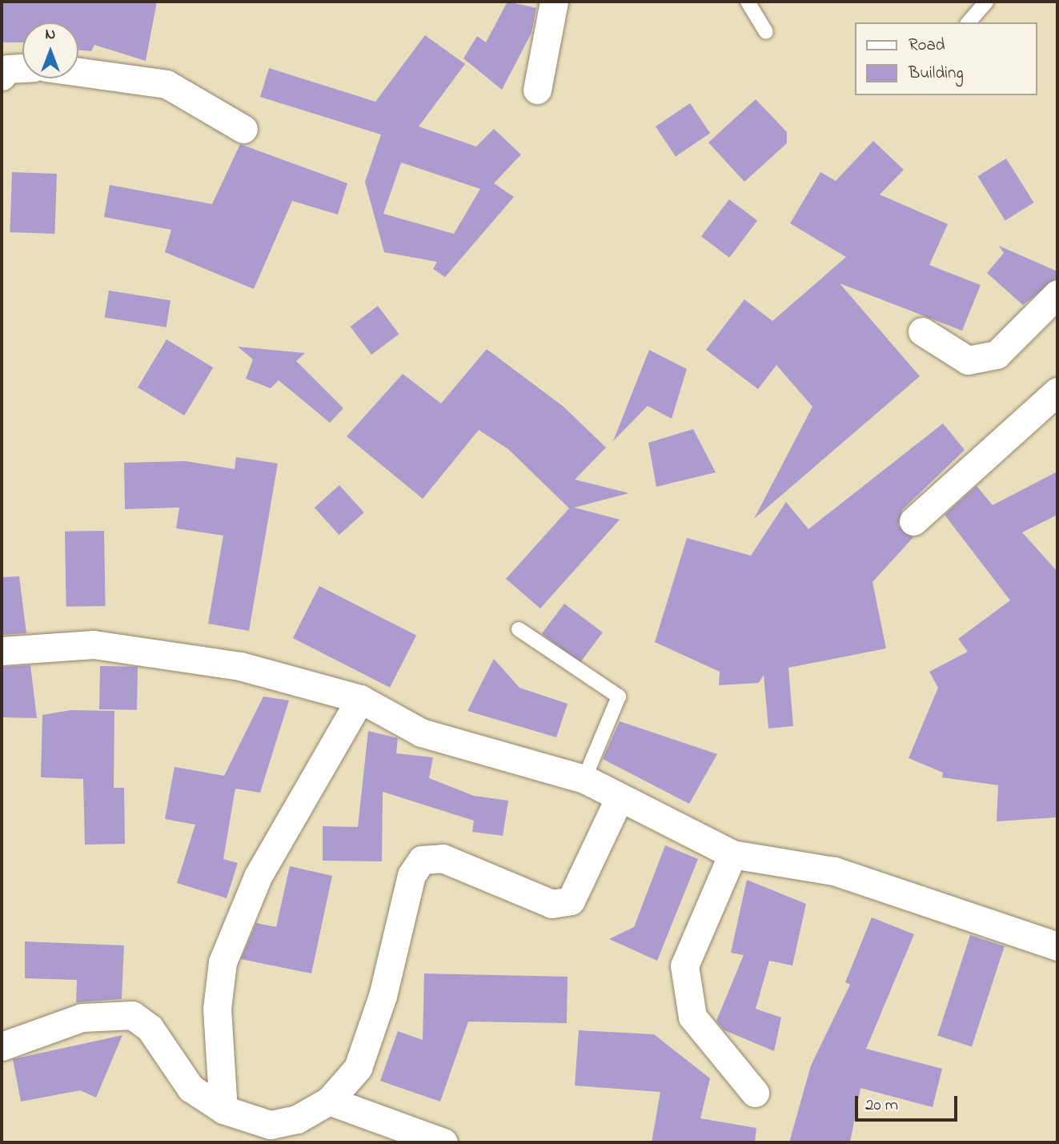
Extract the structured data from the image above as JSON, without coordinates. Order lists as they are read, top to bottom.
{
  "legend": ["Road", "Building"],
  "scale_bar": "20 m",
  "north": "top"
}
